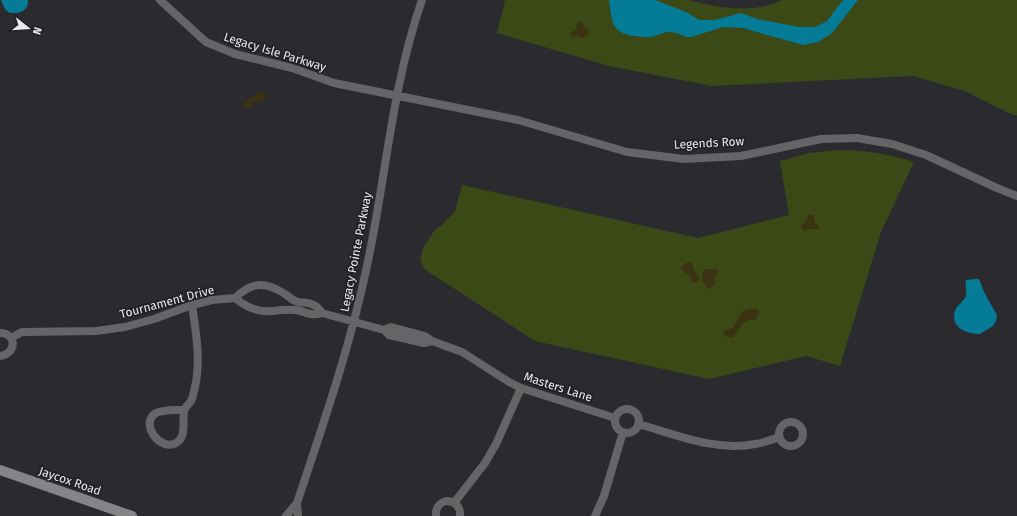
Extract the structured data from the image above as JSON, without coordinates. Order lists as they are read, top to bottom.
{
  "streets": {
    "street": [
      "Legacy Isle Parkway",
      "Legends Row",
      "Legacy Pointe Parkway",
      "Tournament Drive",
      "Masters Lane",
      "Jaycox Road"
    ]
  },
  "crossings": [
    ["Legacy Isle Parkway", "Legends Row"],
    ["Legacy Isle Parkway", "Legacy Pointe Parkway"],
    ["Legends Row", "Legacy Pointe Parkway"],
    ["Legacy Pointe Parkway", "Tournament Drive"],
    ["Legacy Pointe Parkway", "Masters Lane"],
    ["Tournament Drive", "Masters Lane"]
  ],
  "north": "right"
}
